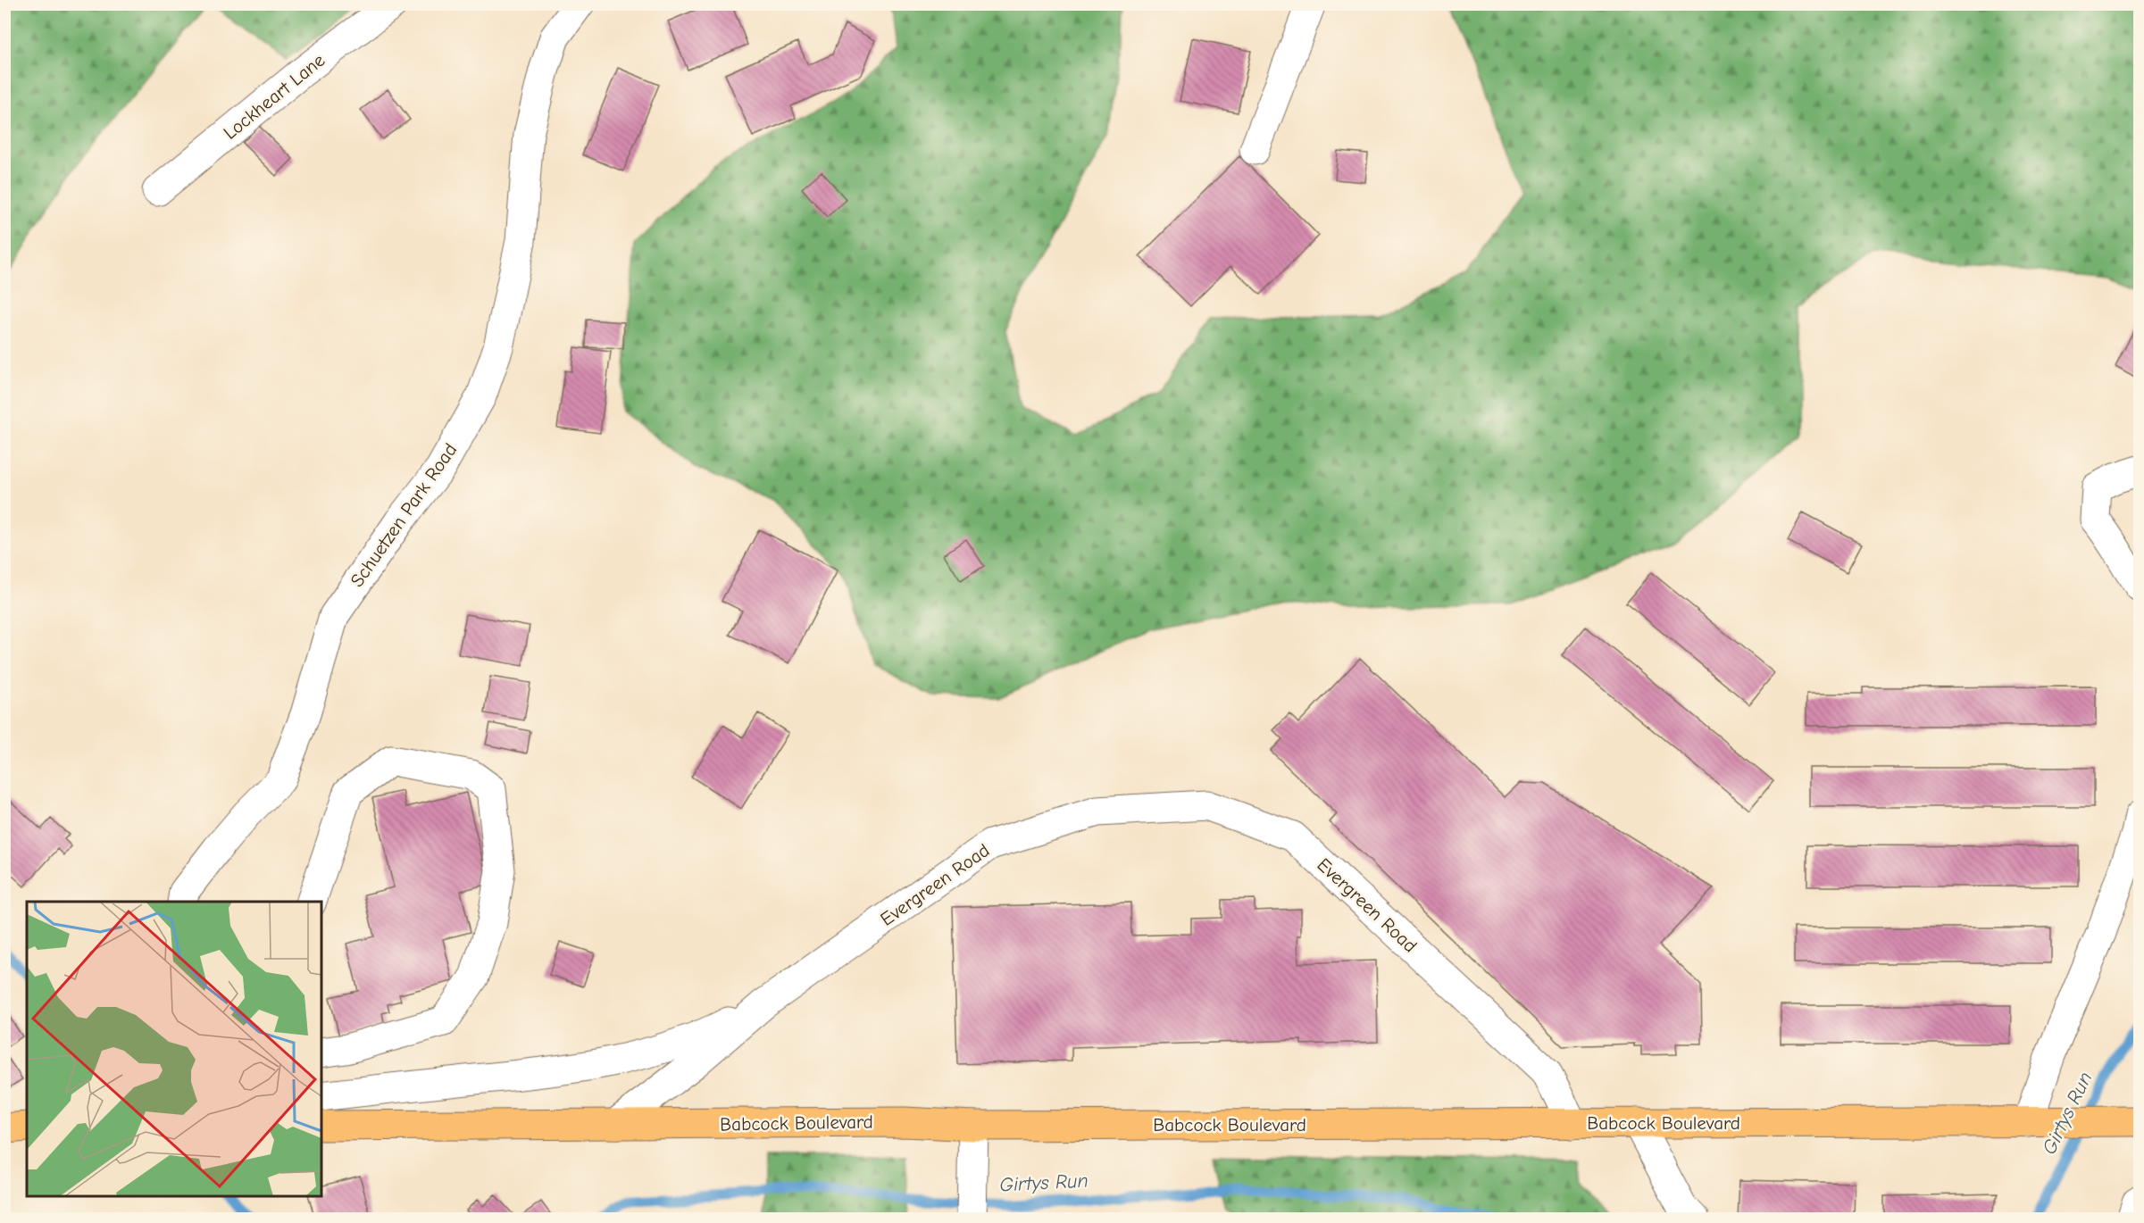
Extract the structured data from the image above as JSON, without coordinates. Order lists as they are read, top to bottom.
{
  "streets": {
    "main road": ["Babcock Boulevard"],
    "street": ["Lockheart Lane", "Schuetzen Park Road", "Evergreen Road"]
  },
  "crossings": [
    ["Evergreen Road", "Babcock Boulevard"]
  ],
  "water": ["Girtys Run"]
}
